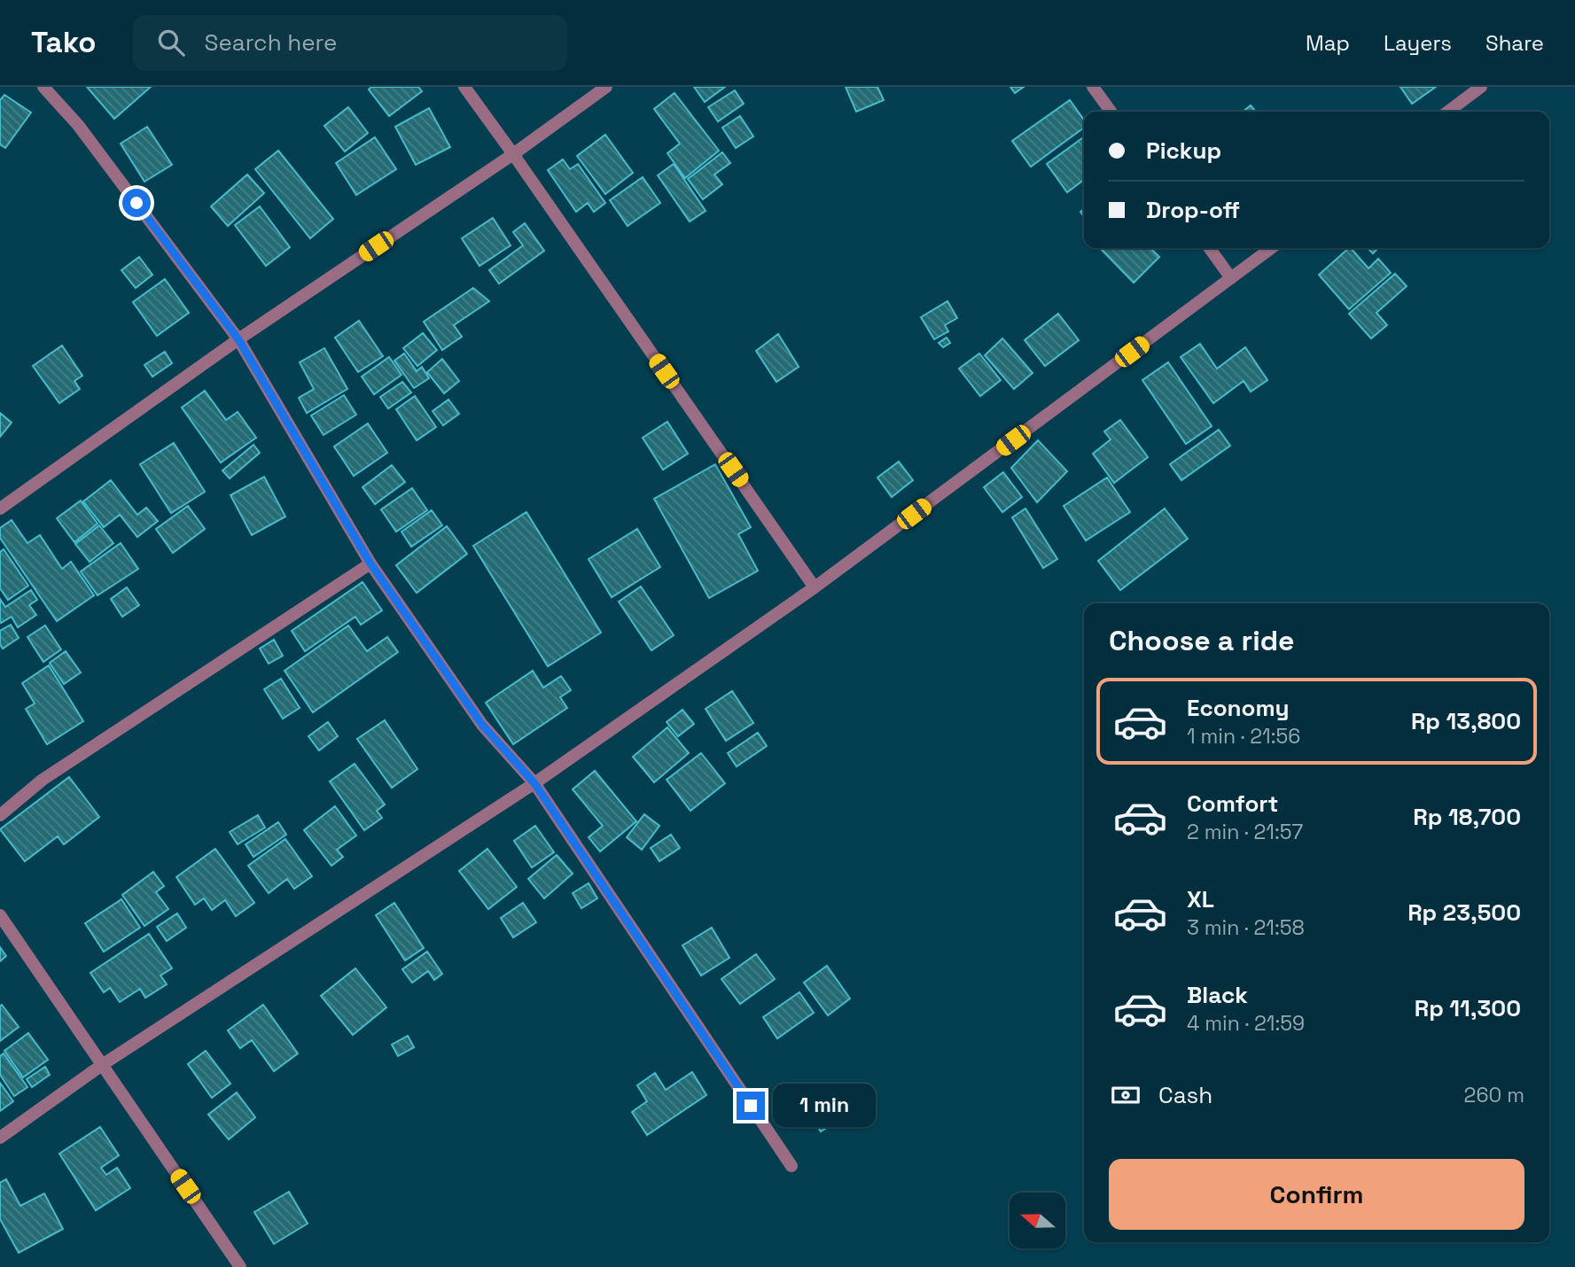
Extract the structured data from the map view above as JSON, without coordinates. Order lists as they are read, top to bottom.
{
  "north": "left",
  "page": {
    "header": "Tako",
    "search": "Search here",
    "nav": ["Map", "Layers", "Share"],
    "banner": ["Pickup", "Drop-off"],
    "heading": "Choose a ride",
    "list": [
      {
        "name": "Economy",
        "note": "1 min · 21:56",
        "value": "Rp 13,800"
      },
      {
        "name": "Comfort",
        "note": "2 min · 21:57",
        "value": "Rp 18,700"
      },
      {
        "name": "XL",
        "note": "3 min · 21:58",
        "value": "Rp 23,500"
      },
      {
        "name": "Black",
        "note": "4 min · 21:59",
        "value": "Rp 11,300"
      }
    ],
    "pay": ["Cash", "260 m"],
    "bubble": "1 min",
    "buttons": "Confirm"
  }
}
